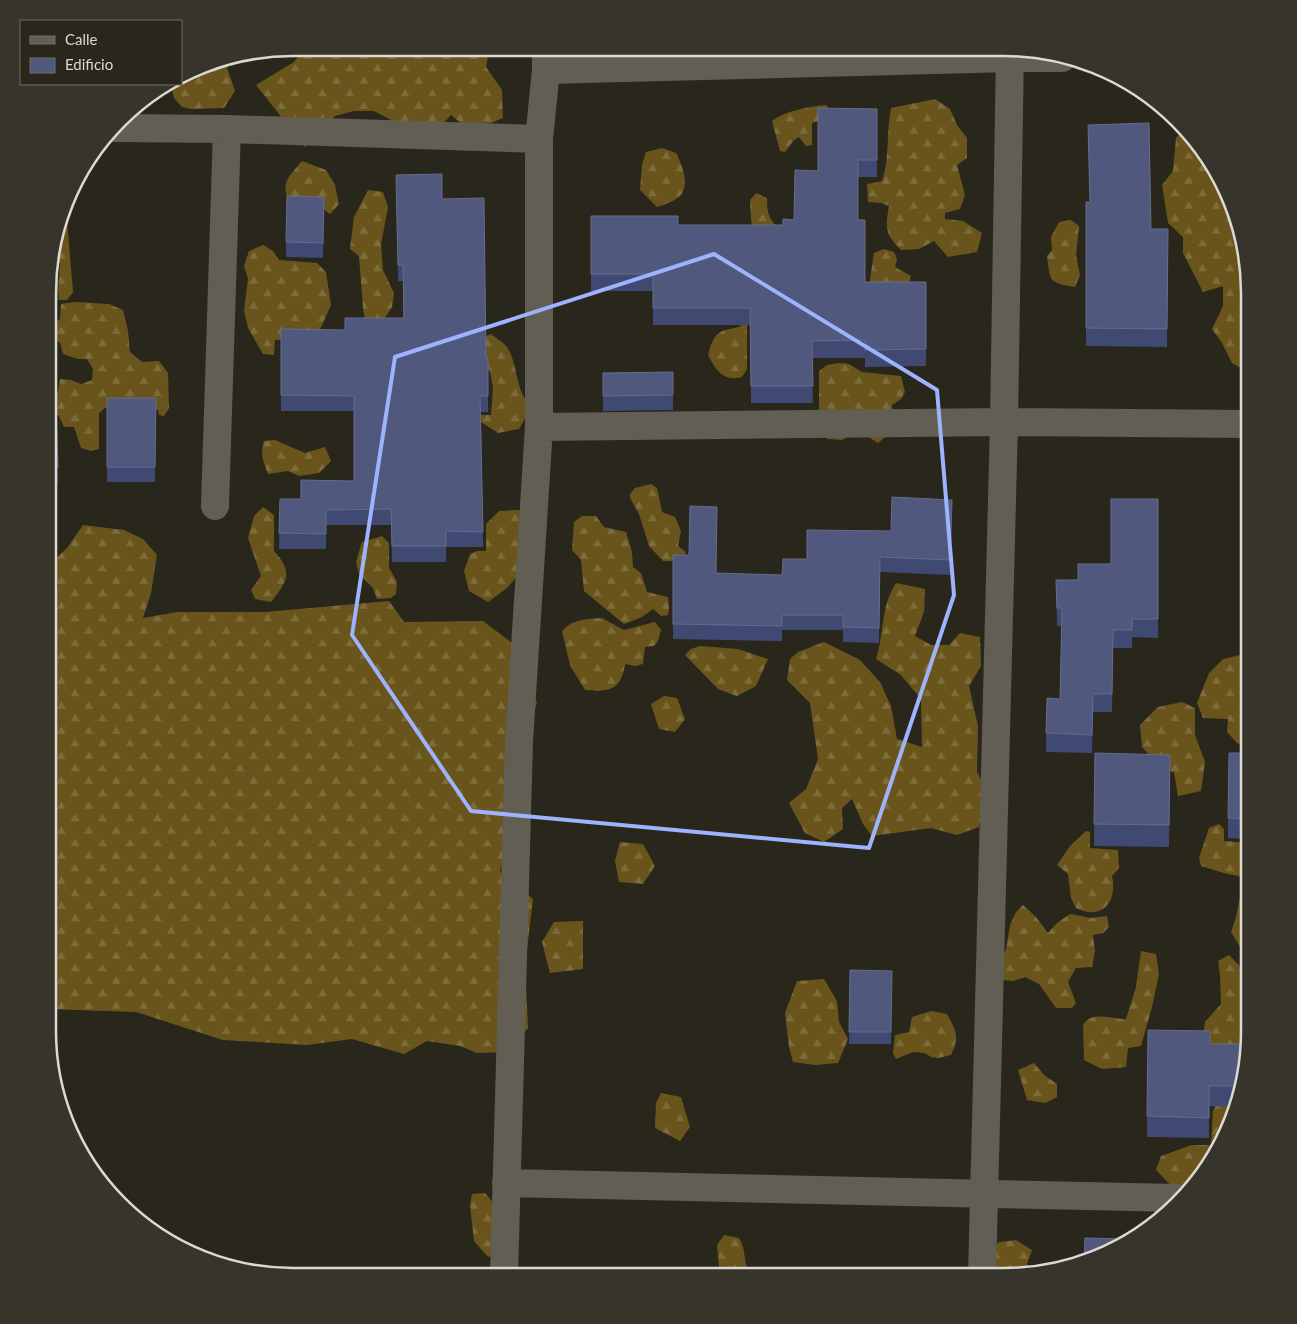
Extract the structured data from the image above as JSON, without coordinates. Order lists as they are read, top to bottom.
{
  "legend": ["Calle", "Edificio"]
}
